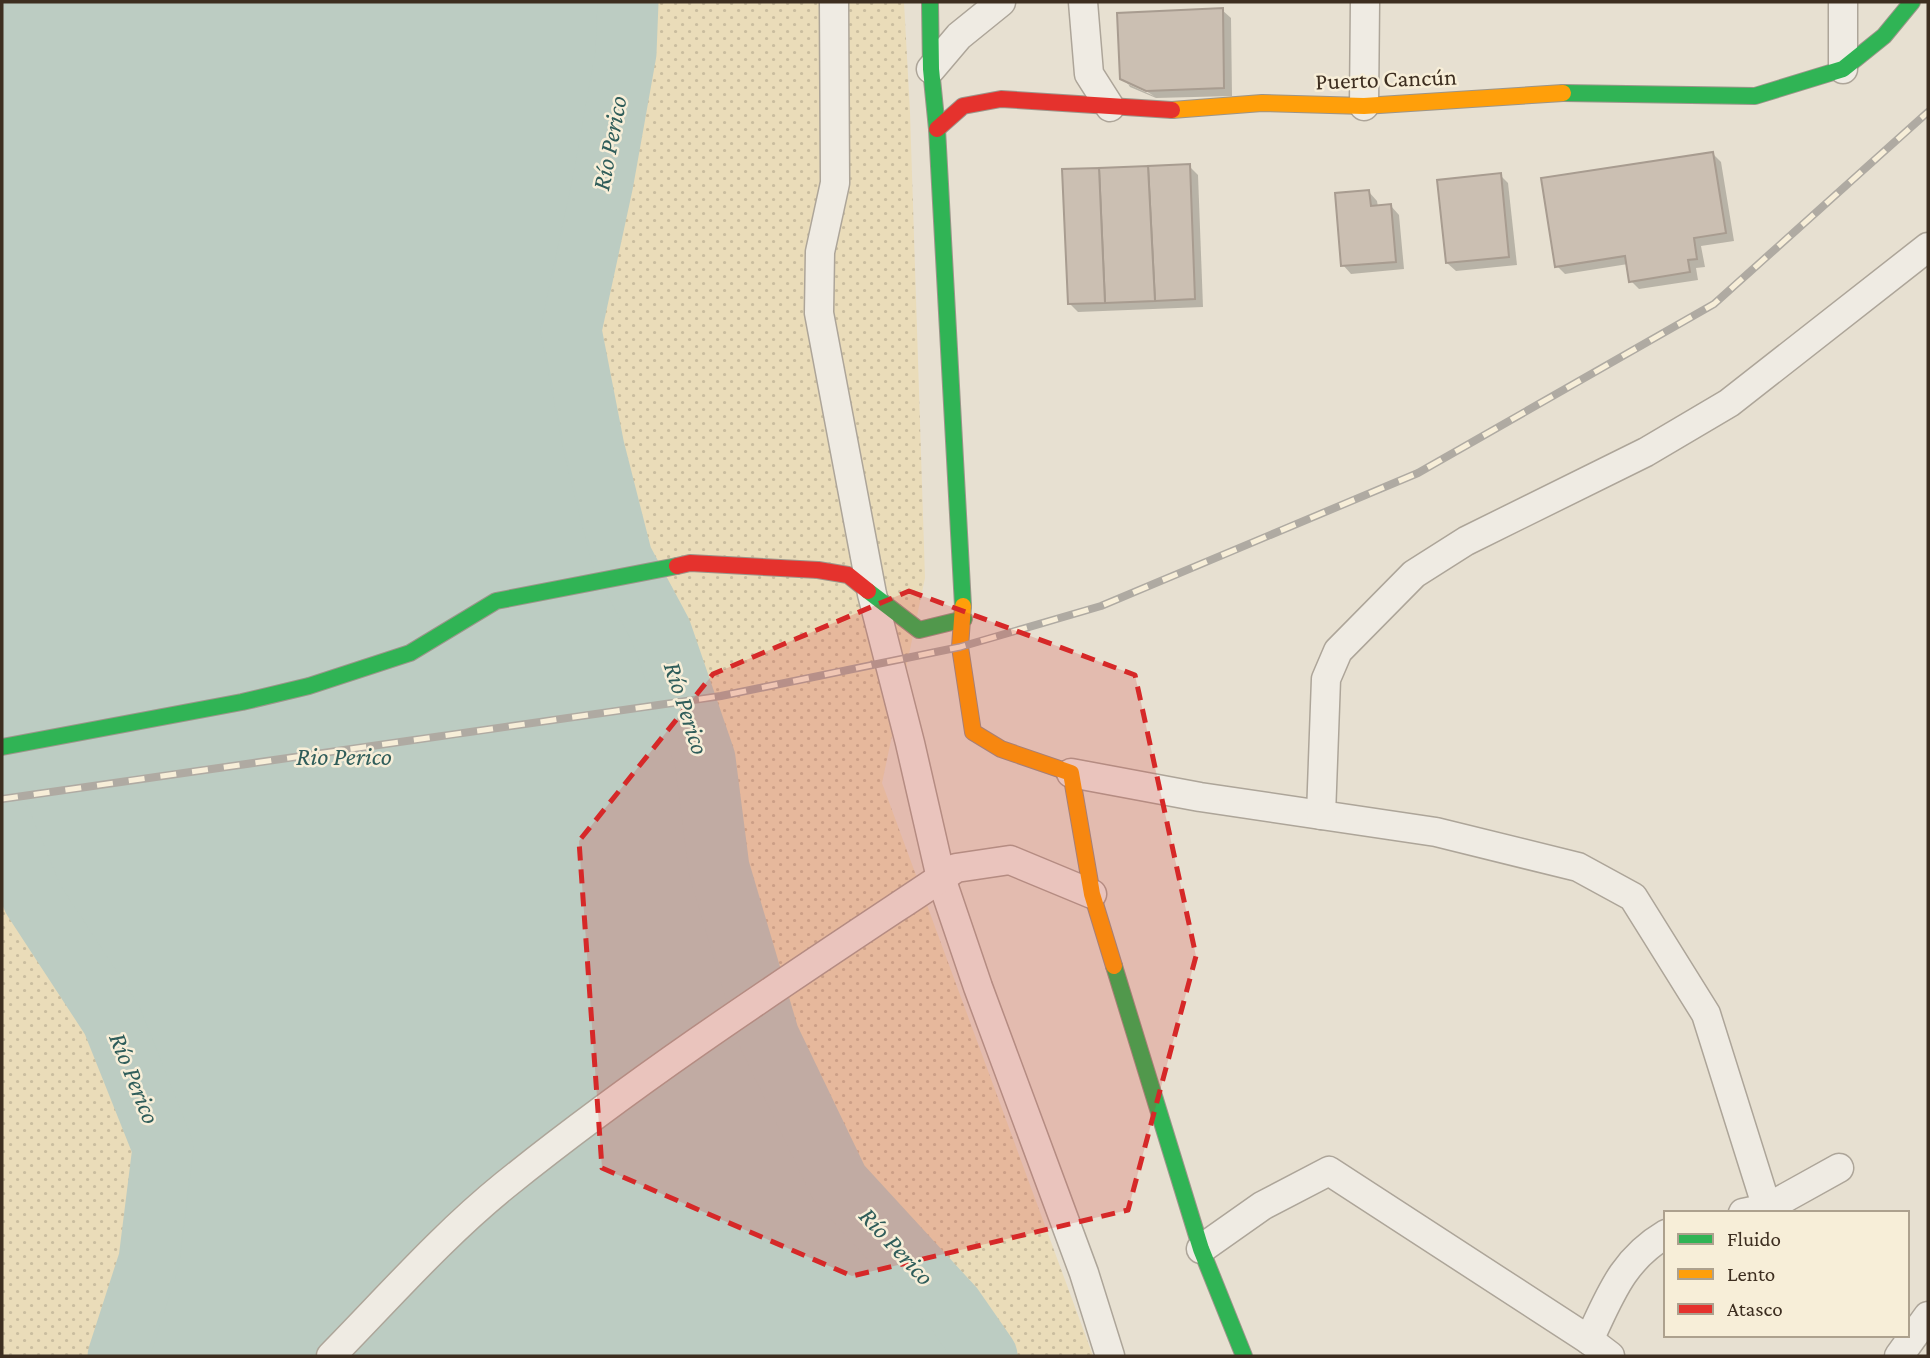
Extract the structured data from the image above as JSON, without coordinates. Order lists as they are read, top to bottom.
{
  "streets": {
    "street": ["Puerto Cancún"]
  },
  "water": ["Río Perico", "Rio Perico"],
  "legend": ["Fluido", "Lento", "Atasco"]
}
